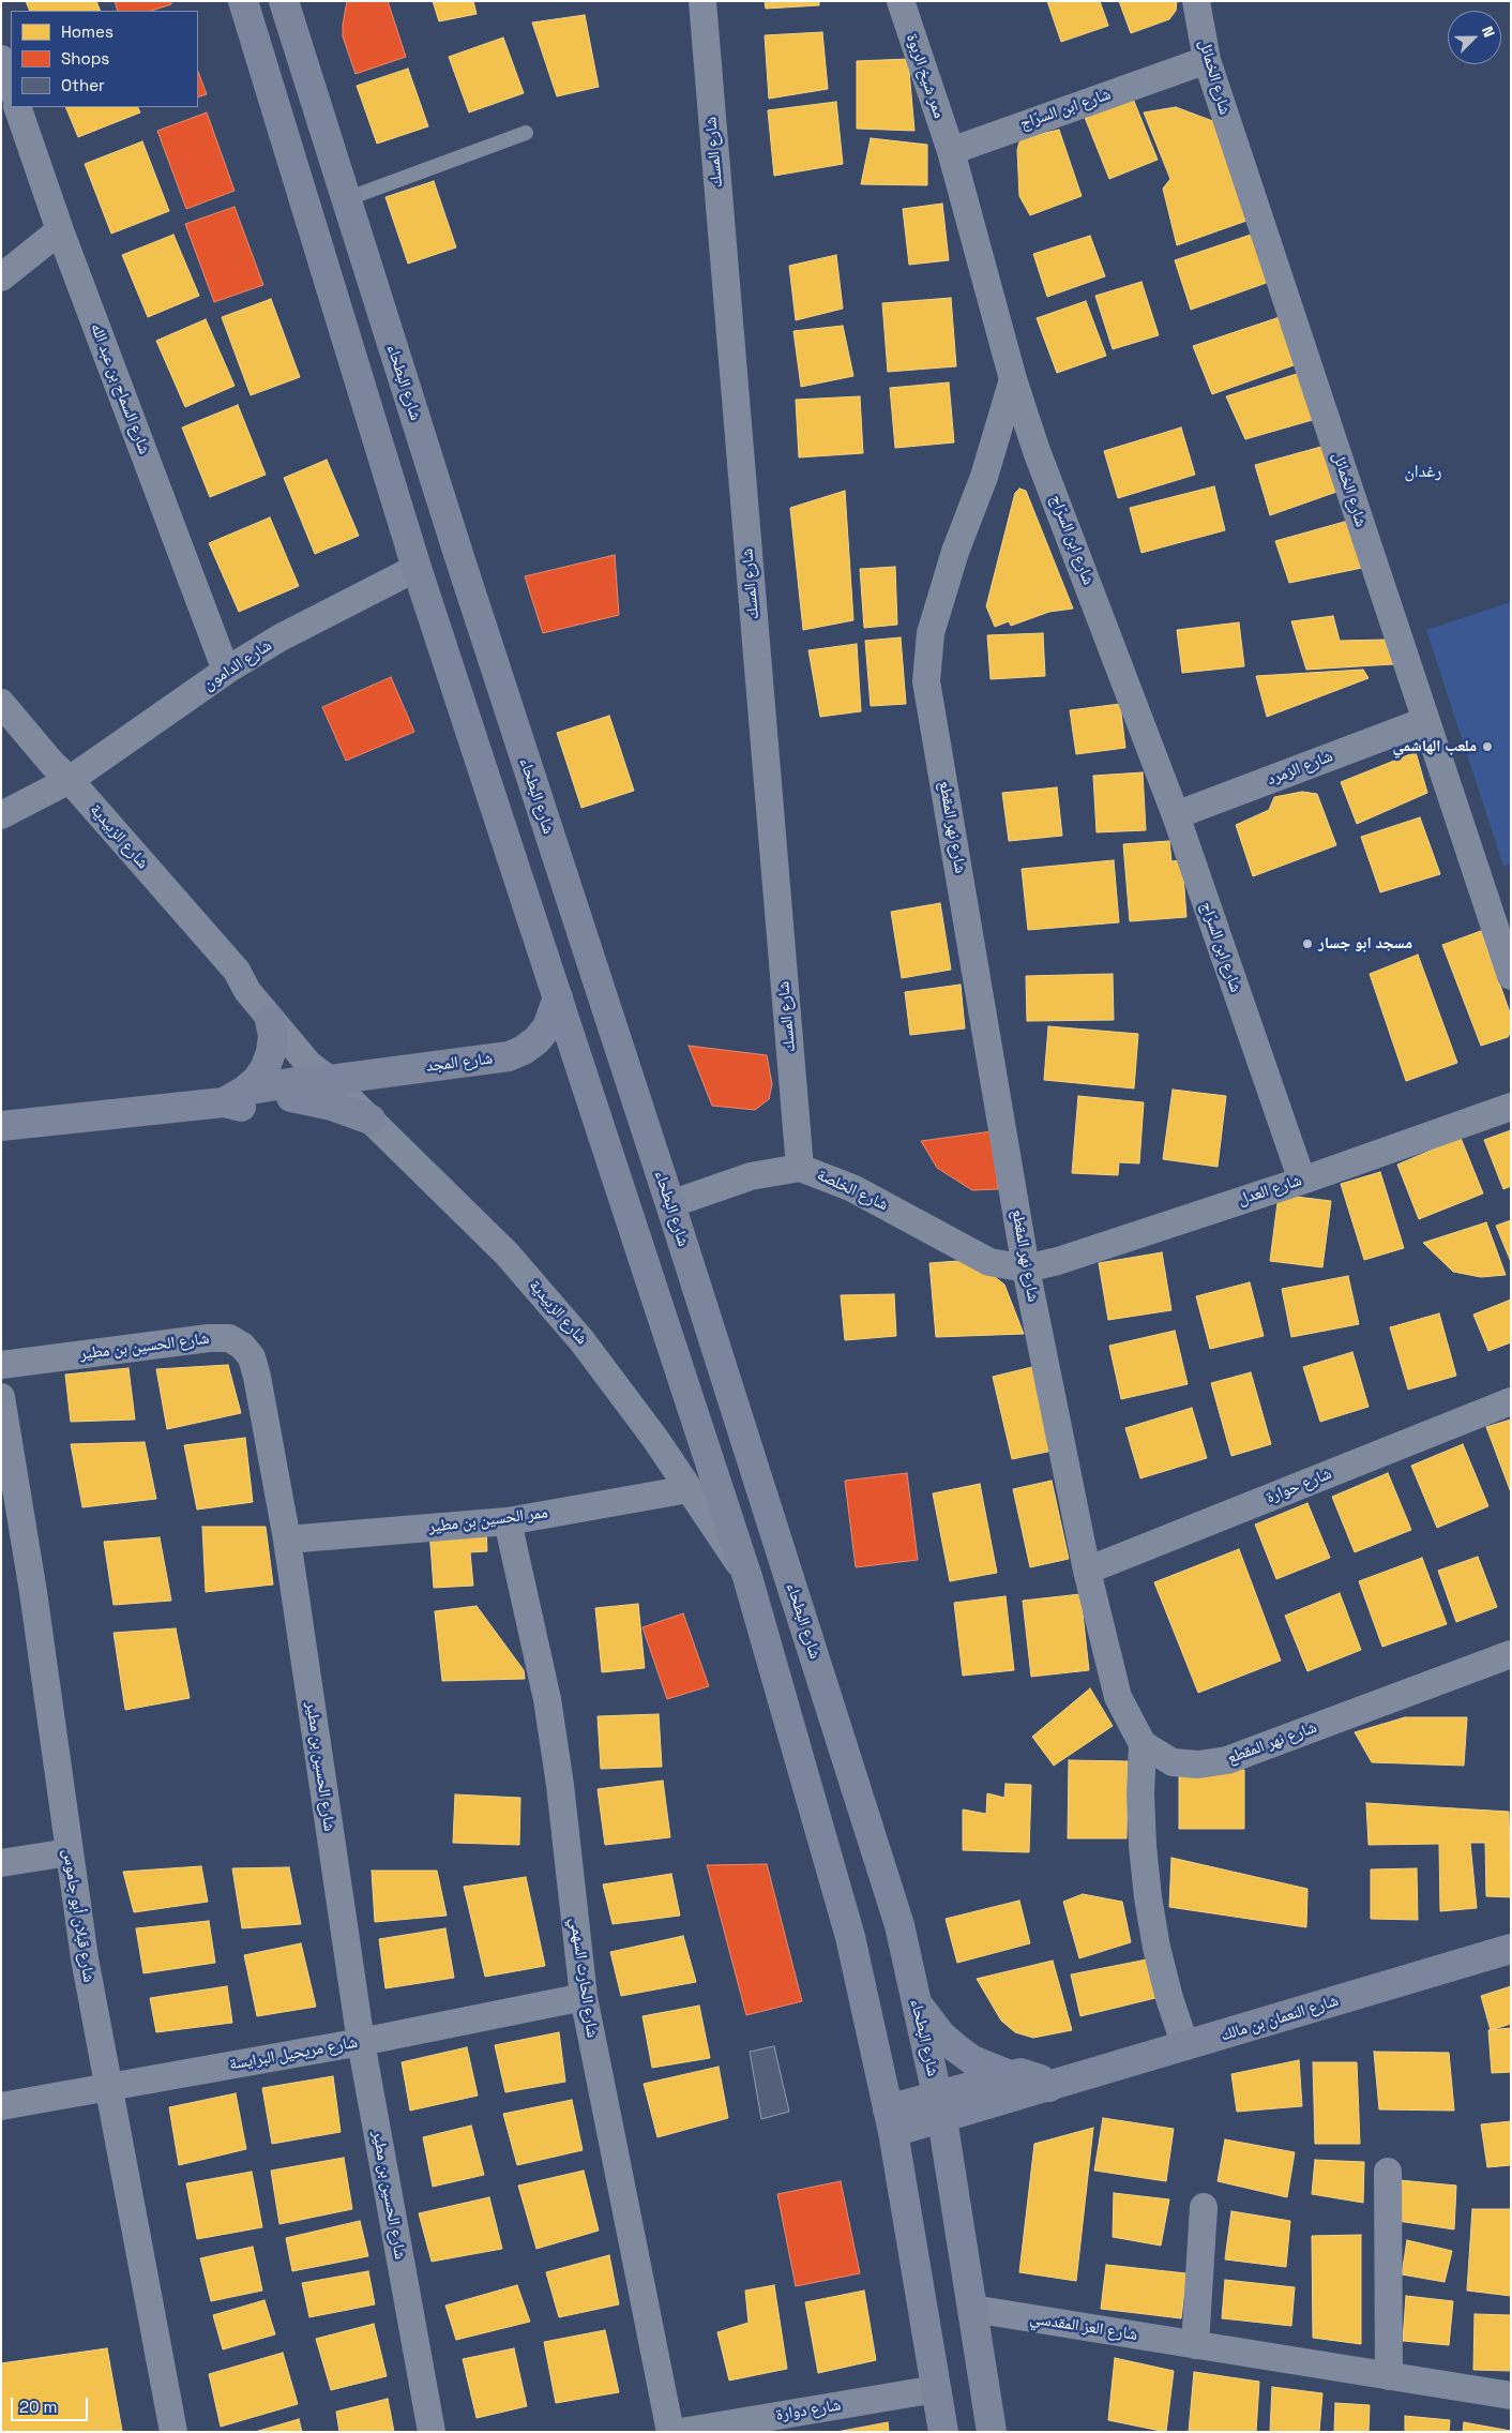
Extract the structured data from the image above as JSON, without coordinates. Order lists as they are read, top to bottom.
{
  "streets": {
    "street": [
      "ممر شيخ الربوة",
      "شارع الخمائل",
      "شارع ابن السرّاج",
      "شارع المسك",
      "شارع البطحاء",
      "شارع السماح بن عبد الله",
      "شارع الدامون",
      "شارع الزمرد",
      "شارع نهر المقطع",
      "شارع الزبيدية",
      "شارع المجد",
      "شارع الخلصة",
      "شارع العدل",
      "شارع الحسين بن مطير",
      "شارع حوارة",
      "ممر الحسين بن مطير",
      "شارع قبلان أبو جاموس",
      "شارع الحارث السهمي",
      "شارع النعمان بن مالك",
      "شارع مريحيل البرايسة",
      "شارع العز المقدسي",
      "شارع دوارة"
    ]
  },
  "crossings": [
    ["ممر شيخ الربوة", "شارع ابن السرّاج"],
    ["شارع الخمائل", "شارع ابن السرّاج"],
    ["شارع الخمائل", "شارع الزمرد"],
    ["شارع ابن السرّاج", "شارع الزمرد"],
    ["شارع ابن السرّاج", "شارع نهر المقطع"],
    ["شارع ابن السرّاج", "شارع العدل"],
    ["شارع المسك", "شارع الخلصة"],
    ["شارع البطحاء", "شارع الخلصة"],
    ["شارع البطحاء", "شارع النعمان بن مالك"],
    ["شارع البطحاء", "شارع العز المقدسي"],
    ["شارع السماح بن عبد الله", "شارع الدامون"],
    ["شارع الدامون", "شارع الزبيدية"],
    ["شارع نهر المقطع", "شارع الخلصة"],
    ["شارع نهر المقطع", "شارع العدل"],
    ["شارع نهر المقطع", "شارع حوارة"],
    ["شارع الزبيدية", "شارع المجد"],
    ["شارع الزبيدية", "ممر الحسين بن مطير"],
    ["شارع الخلصة", "شارع العدل"],
    ["شارع الحسين بن مطير", "ممر الحسين بن مطير"],
    ["شارع الحسين بن مطير", "شارع مريحيل البرايسة"],
    ["ممر الحسين بن مطير", "شارع الحارث السهمي"],
    ["شارع قبلان أبو جاموس", "شارع مريحيل البرايسة"],
    ["شارع الحارث السهمي", "شارع مريحيل البرايسة"]
  ],
  "districts": ["رغدان"],
  "places": ["ملعب الهاشمي", "مسجد ابو جسار"],
  "legend": ["Homes", "Shops", "Other"],
  "scale_bar": "20 m",
  "north": "top right"
}
